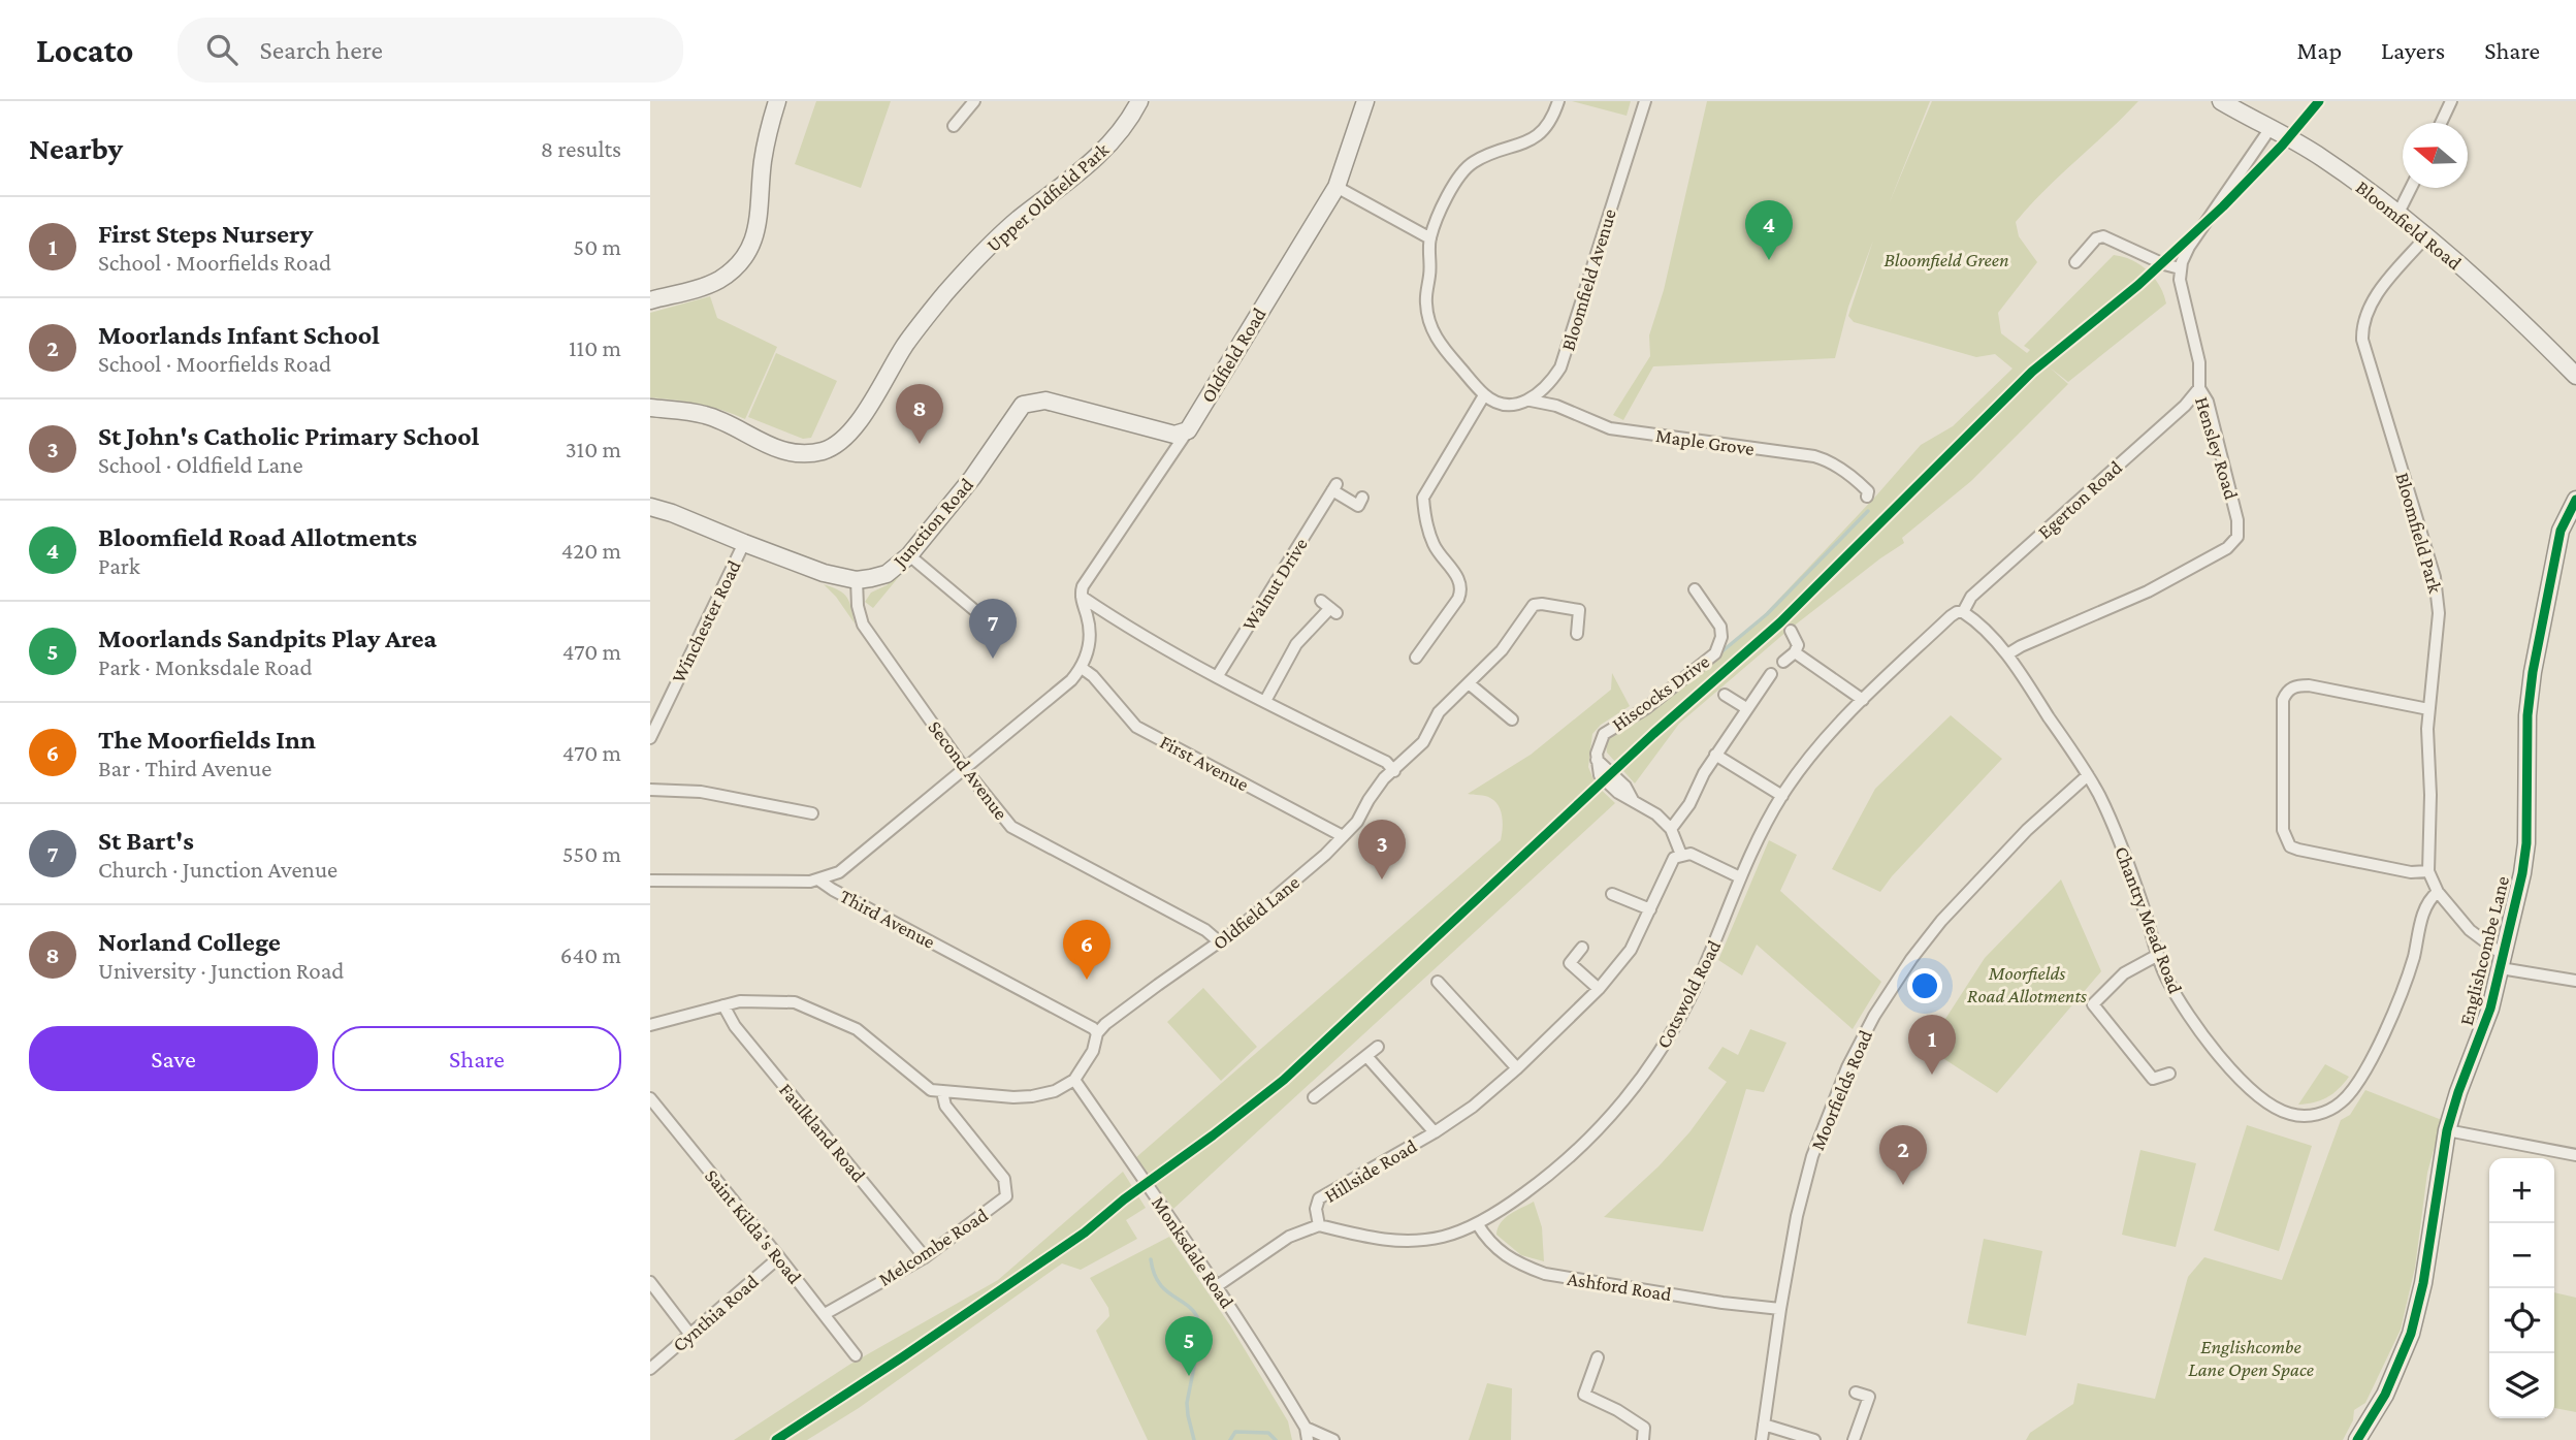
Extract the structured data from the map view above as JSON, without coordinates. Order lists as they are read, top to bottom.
{
  "streets": {
    "street": [
      "Upper Oldfield Park",
      "Bloomfield Road",
      "Bloomfield Avenue",
      "Oldfield Road",
      "Maple Grove",
      "Hensley Road",
      "Egerton Road",
      "Junction Road",
      "Bloomfield Park",
      "Walnut Drive",
      "Winchester Road",
      "Hiscocks Drive",
      "First Avenue",
      "Second Avenue",
      "Oldfield Lane",
      "Third Avenue",
      "Chantry Mead Road",
      "Englishcombe Lane",
      "Cotswold Road",
      "Moorfields Road",
      "Faulkland Road",
      "Hillside Road",
      "Saint Kilda's Road",
      "Melcombe Road",
      "Monksdale Road",
      "Ashford Road",
      "Cynthia Road"
    ]
  },
  "crossings": [
    ["Bloomfield Road", "Bloomfield Park"],
    ["Bloomfield Avenue", "Maple Grove"],
    ["Oldfield Road", "Junction Road"],
    ["Hensley Road", "Egerton Road"],
    ["Hensley Road", "Chantry Mead Road"],
    ["Egerton Road", "Chantry Mead Road"],
    ["Egerton Road", "Cotswold Road"],
    ["Junction Road", "Second Avenue"],
    ["Bloomfield Park", "Chantry Mead Road"],
    ["Bloomfield Park", "Englishcombe Lane"],
    ["Hiscocks Drive", "Hillside Road"],
    ["First Avenue", "Oldfield Lane"],
    ["Second Avenue", "Oldfield Lane"],
    ["Oldfield Lane", "Third Avenue"],
    ["Chantry Mead Road", "Cotswold Road"],
    ["Chantry Mead Road", "Moorfields Road"],
    ["Cotswold Road", "Hillside Road"],
    ["Cotswold Road", "Ashford Road"],
    ["Moorfields Road", "Ashford Road"],
    ["Faulkland Road", "Melcombe Road"],
    ["Hillside Road", "Monksdale Road"],
    ["Saint Kilda's Road", "Melcombe Road"],
    ["Saint Kilda's Road", "Cynthia Road"]
  ],
  "parks": ["Bloomfield Green", "Moorfields Road Allotments", "Englishcombe Lane Open Space"],
  "north": "left",
  "page": {
    "header": "Locato",
    "search": "Search here",
    "nav": ["Map", "Layers", "Share"],
    "heading": ["Nearby", "8 results"],
    "list": [
      {
        "mark": "1",
        "name": "First Steps Nursery",
        "note": "School · Moorfields Road",
        "value": "50 m"
      },
      {
        "mark": "2",
        "name": "Moorlands Infant School",
        "note": "School · Moorfields Road",
        "value": "110 m"
      },
      {
        "mark": "3",
        "name": "St John's Catholic Primary School",
        "note": "School · Oldfield Lane",
        "value": "310 m"
      },
      {
        "mark": "4",
        "name": "Bloomfield Road Allotments",
        "note": "Park",
        "value": "420 m"
      },
      {
        "mark": "5",
        "name": "Moorlands Sandpits Play Area",
        "note": "Park · Monksdale Road",
        "value": "470 m"
      },
      {
        "mark": "6",
        "name": "The Moorfields Inn",
        "note": "Bar · Third Avenue",
        "value": "470 m"
      },
      {
        "mark": "7",
        "name": "St Bart's",
        "note": "Church · Junction Avenue",
        "value": "550 m"
      },
      {
        "mark": "8",
        "name": "Norland College",
        "note": "University · Junction Road",
        "value": "640 m"
      }
    ],
    "pins": [
      "4",
      "8",
      "7",
      "3",
      "6",
      "1",
      "2",
      "5"
    ],
    "buttons": ["Save", "Share"],
    "map_buttons": ["+", "−"]
  }
}
